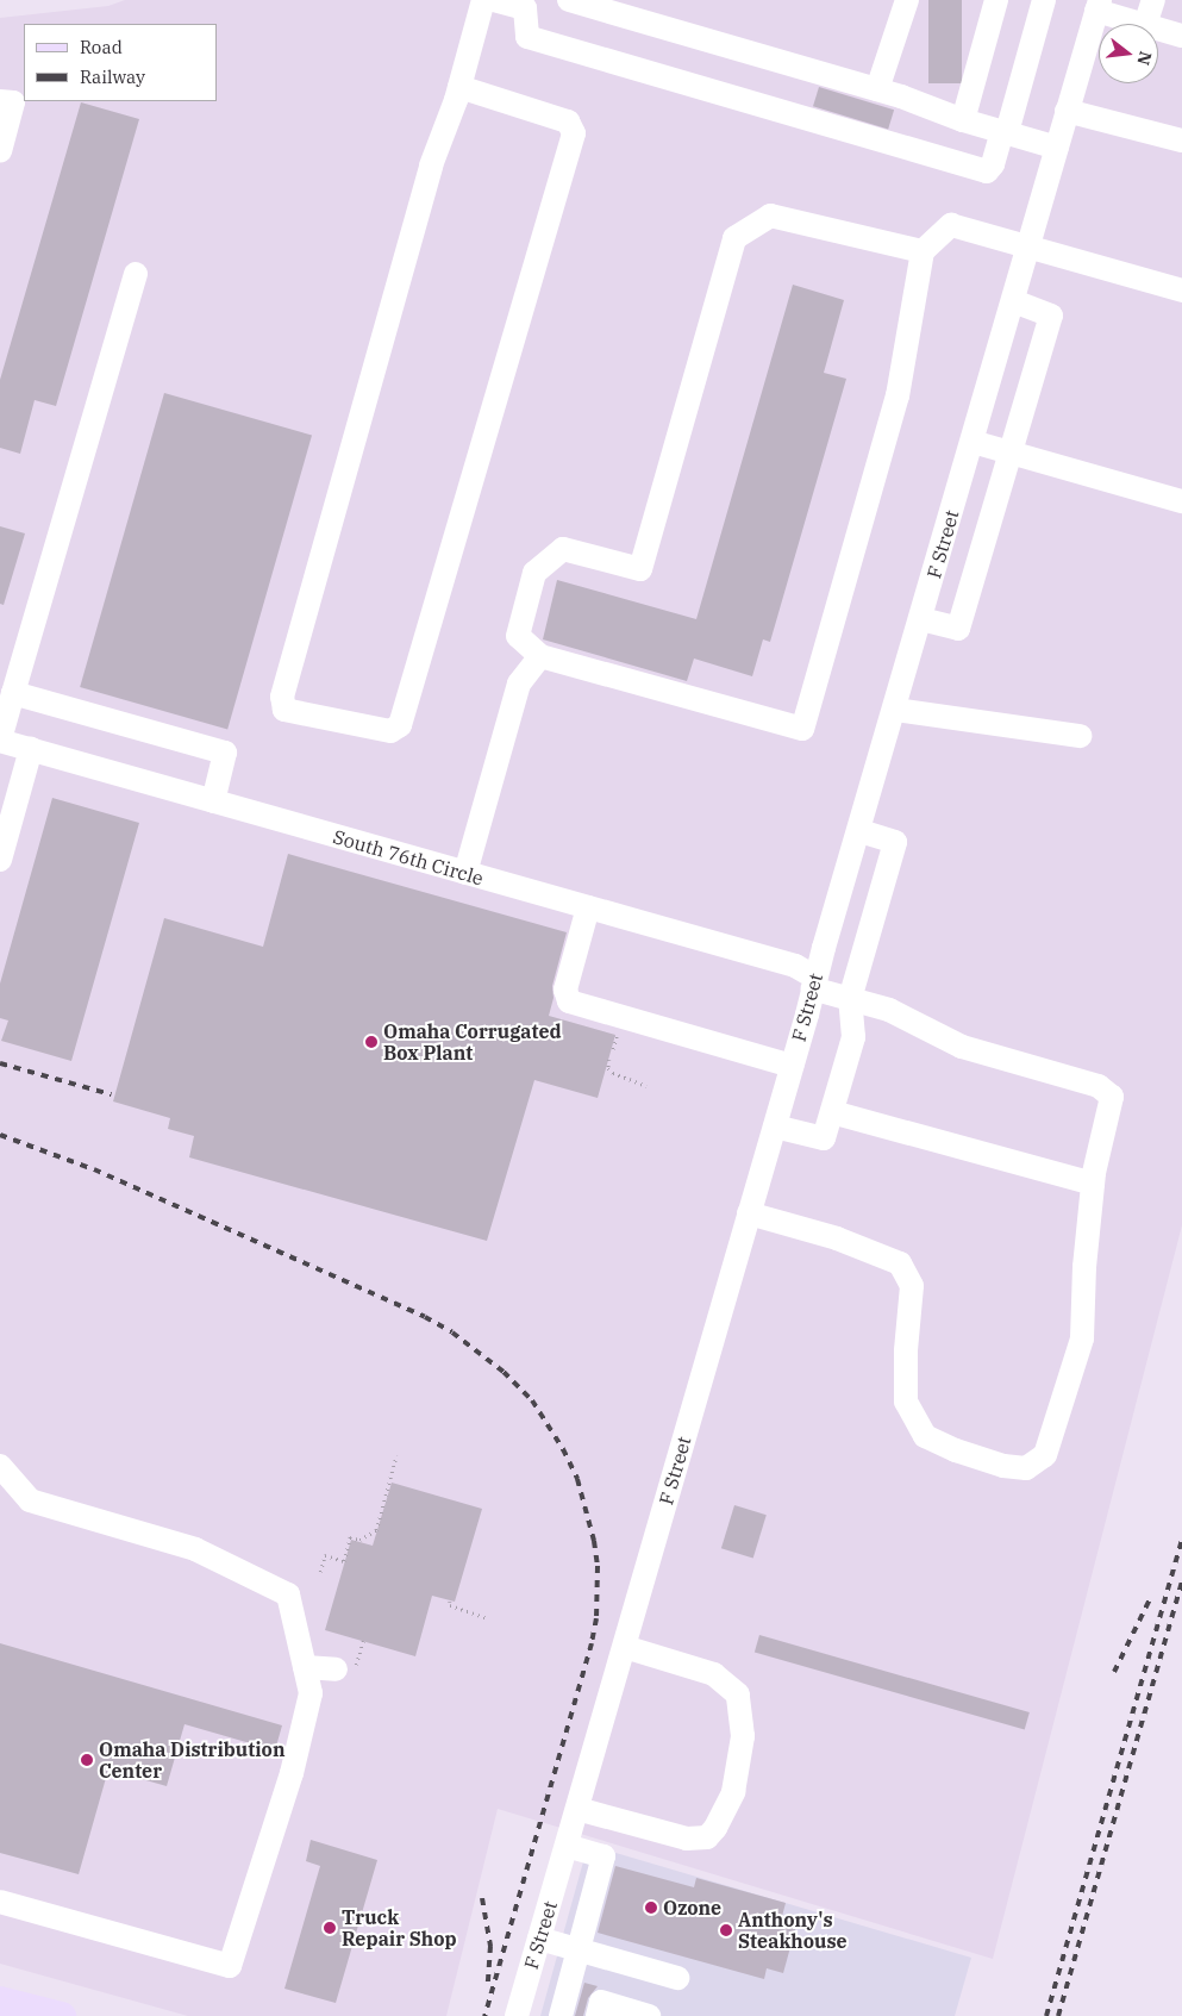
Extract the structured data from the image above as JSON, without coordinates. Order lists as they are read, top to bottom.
{
  "streets": {
    "street": ["F Street", "South 76th Circle"]
  },
  "crossings": [
    ["F Street", "South 76th Circle"]
  ],
  "places": [
    "Omaha Corrugated Box Plant",
    "Omaha Distribution Center",
    "Ozone",
    "Truck Repair Shop",
    "Anthony's Steakhouse"
  ],
  "legend": ["Road", "Railway"],
  "north": "right"
}
